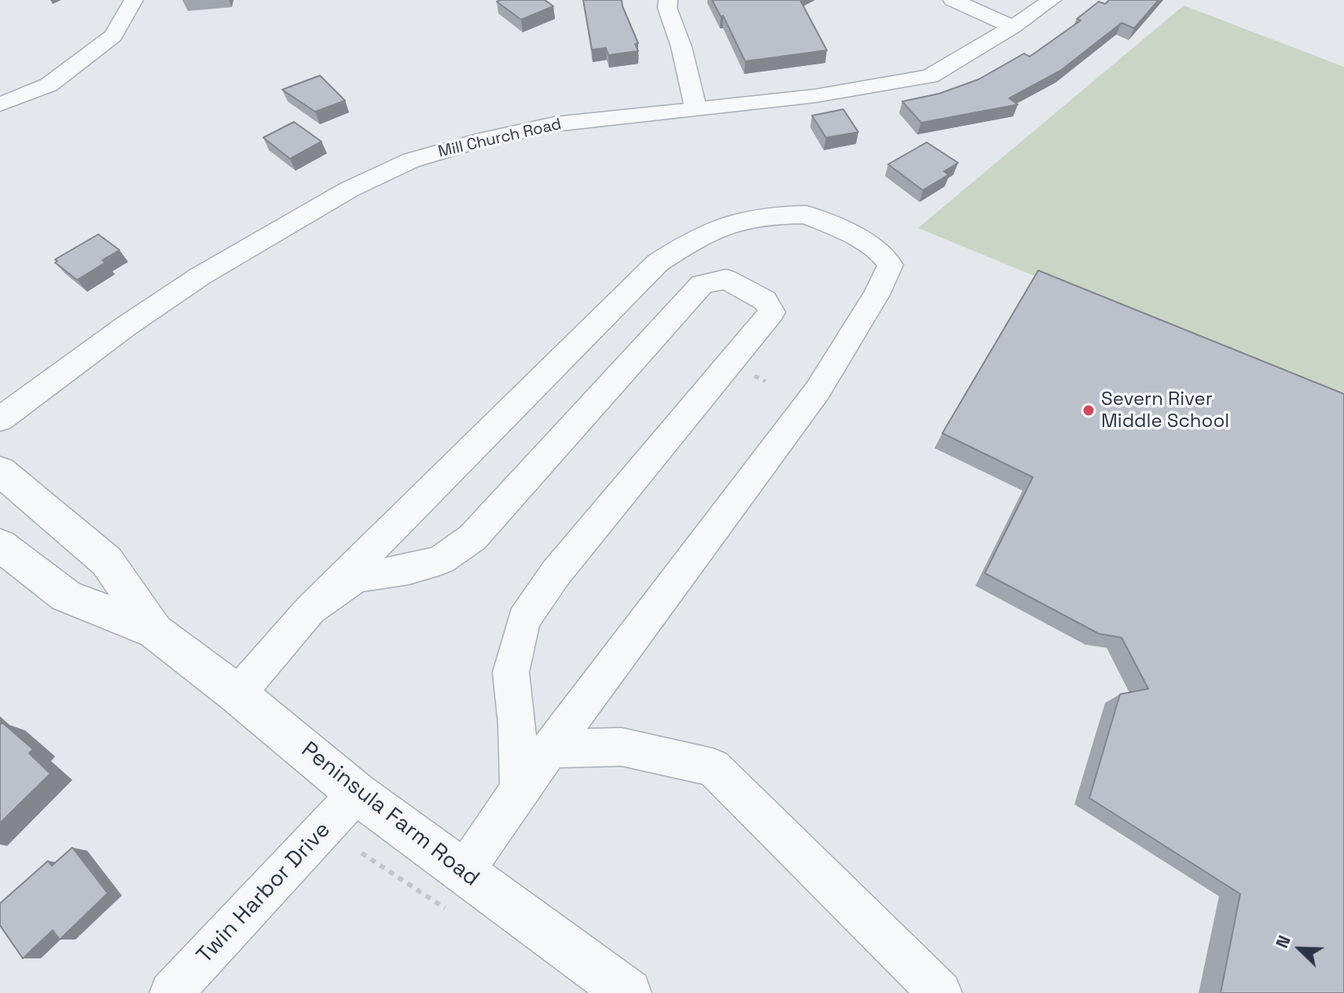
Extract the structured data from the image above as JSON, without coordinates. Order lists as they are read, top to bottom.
{
  "streets": {
    "street": ["Mill Church Road", "Peninsula Farm Road", "Twin Harbor Drive"]
  },
  "crossings": [
    ["Peninsula Farm Road", "Twin Harbor Drive"]
  ],
  "places": ["Severn River Middle School"],
  "north": "top left"
}
